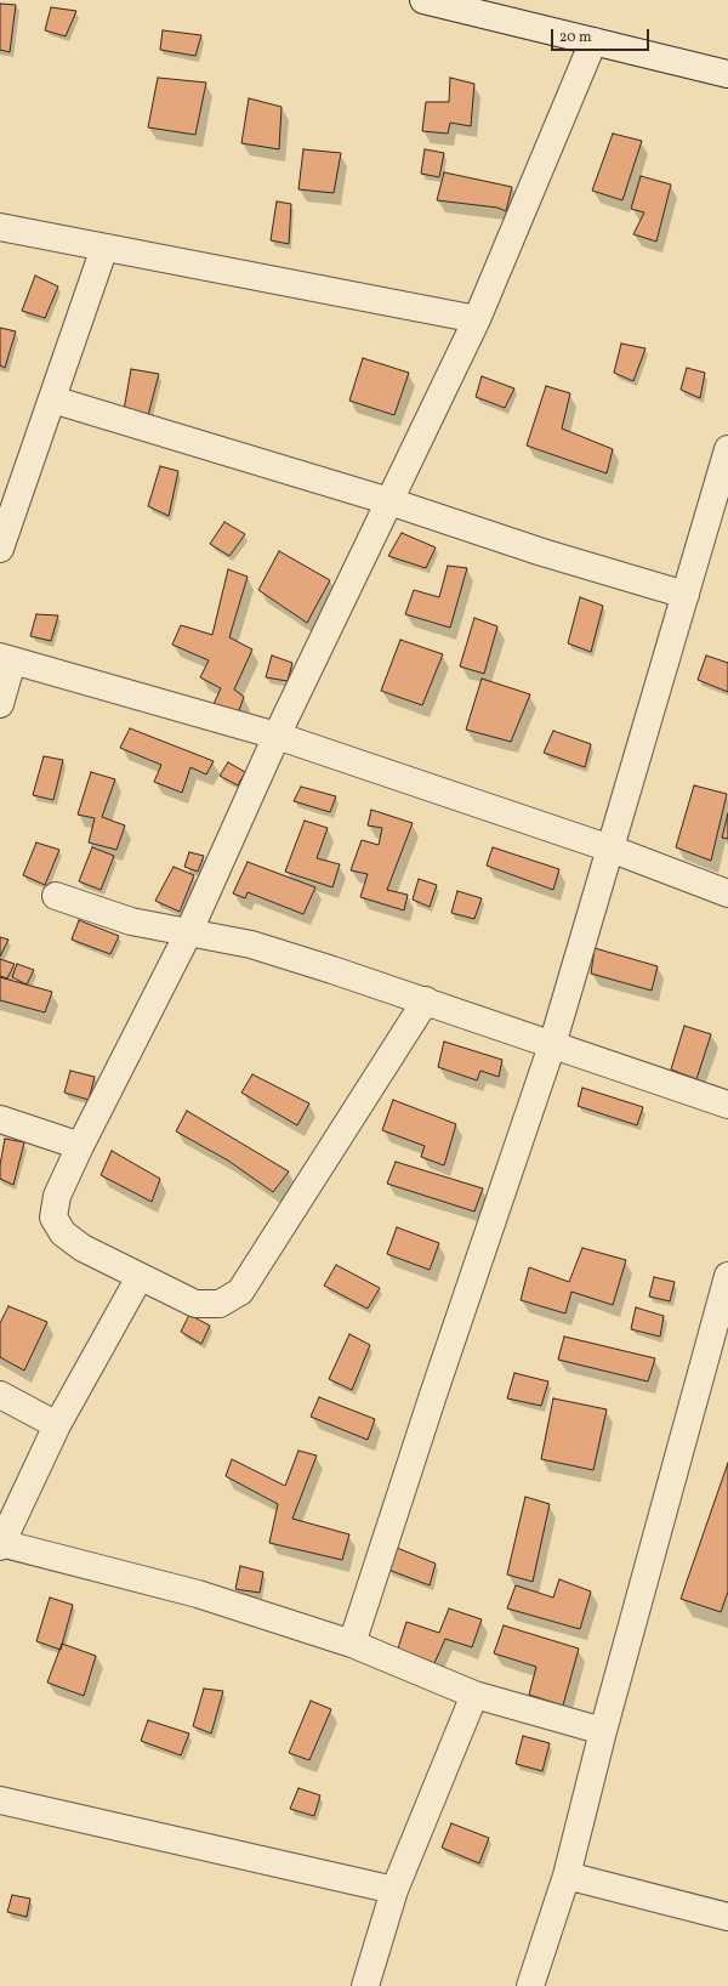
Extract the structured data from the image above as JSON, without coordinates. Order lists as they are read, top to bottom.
{
  "scale_bar": "20 m"
}
